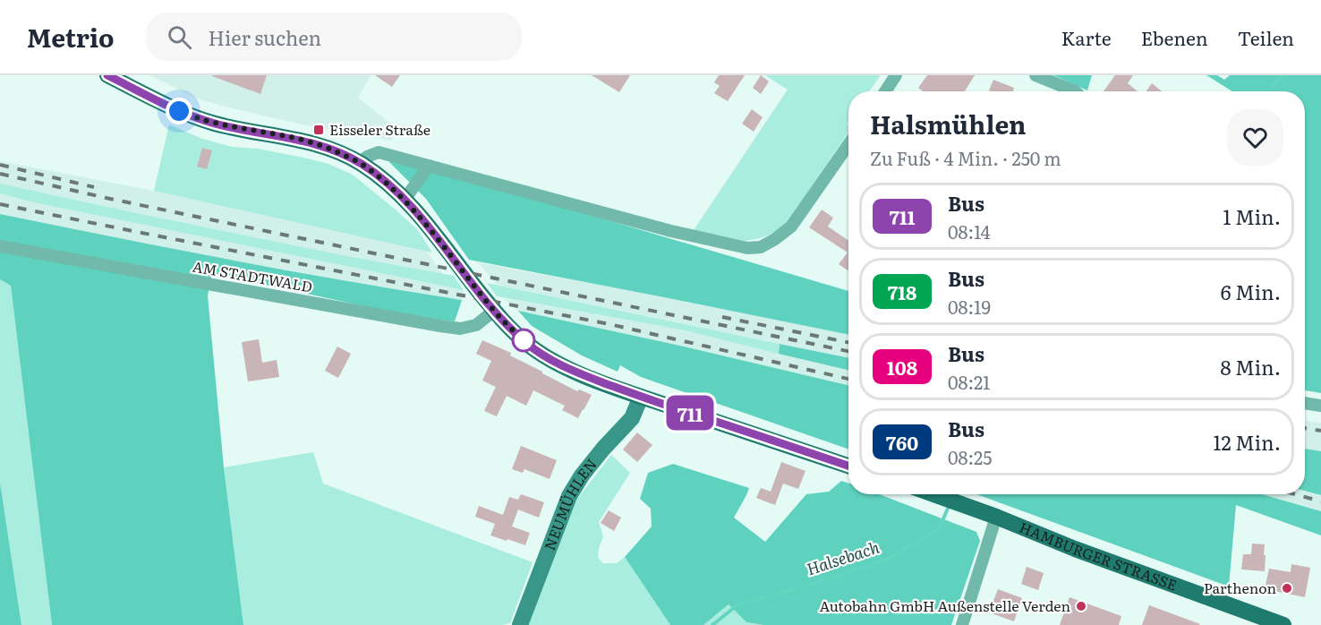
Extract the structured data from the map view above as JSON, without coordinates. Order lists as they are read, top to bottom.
{
  "streets": {
    "main road": ["HAMBURGER STRASSE"],
    "street": ["AM STADTWALD", "NEUMÜHLEN"]
  },
  "water": ["Halsebach"],
  "places": {
    "transit": ["Eisseler Straße"],
    "other": ["Parthenon", "Autobahn GmbH Außenstelle Verden"]
  },
  "lines": ["bus line 711"],
  "page": {
    "header": "Metrio",
    "search": "Hier suchen",
    "nav": ["Karte", "Ebenen", "Teilen"],
    "on_map": "711",
    "heading": ["Halsmühlen", "Zu Fuß · 4 Min. · 250 m"],
    "list": [
      {
        "mark": "711",
        "name": "Bus",
        "note": "08:14",
        "value": "1 Min."
      },
      {
        "mark": "718",
        "name": "Bus",
        "note": "08:19",
        "value": "6 Min."
      },
      {
        "mark": "108",
        "name": "Bus",
        "note": "08:21",
        "value": "8 Min."
      },
      {
        "mark": "760",
        "name": "Bus",
        "note": "08:25",
        "value": "12 Min."
      }
    ]
  }
}
